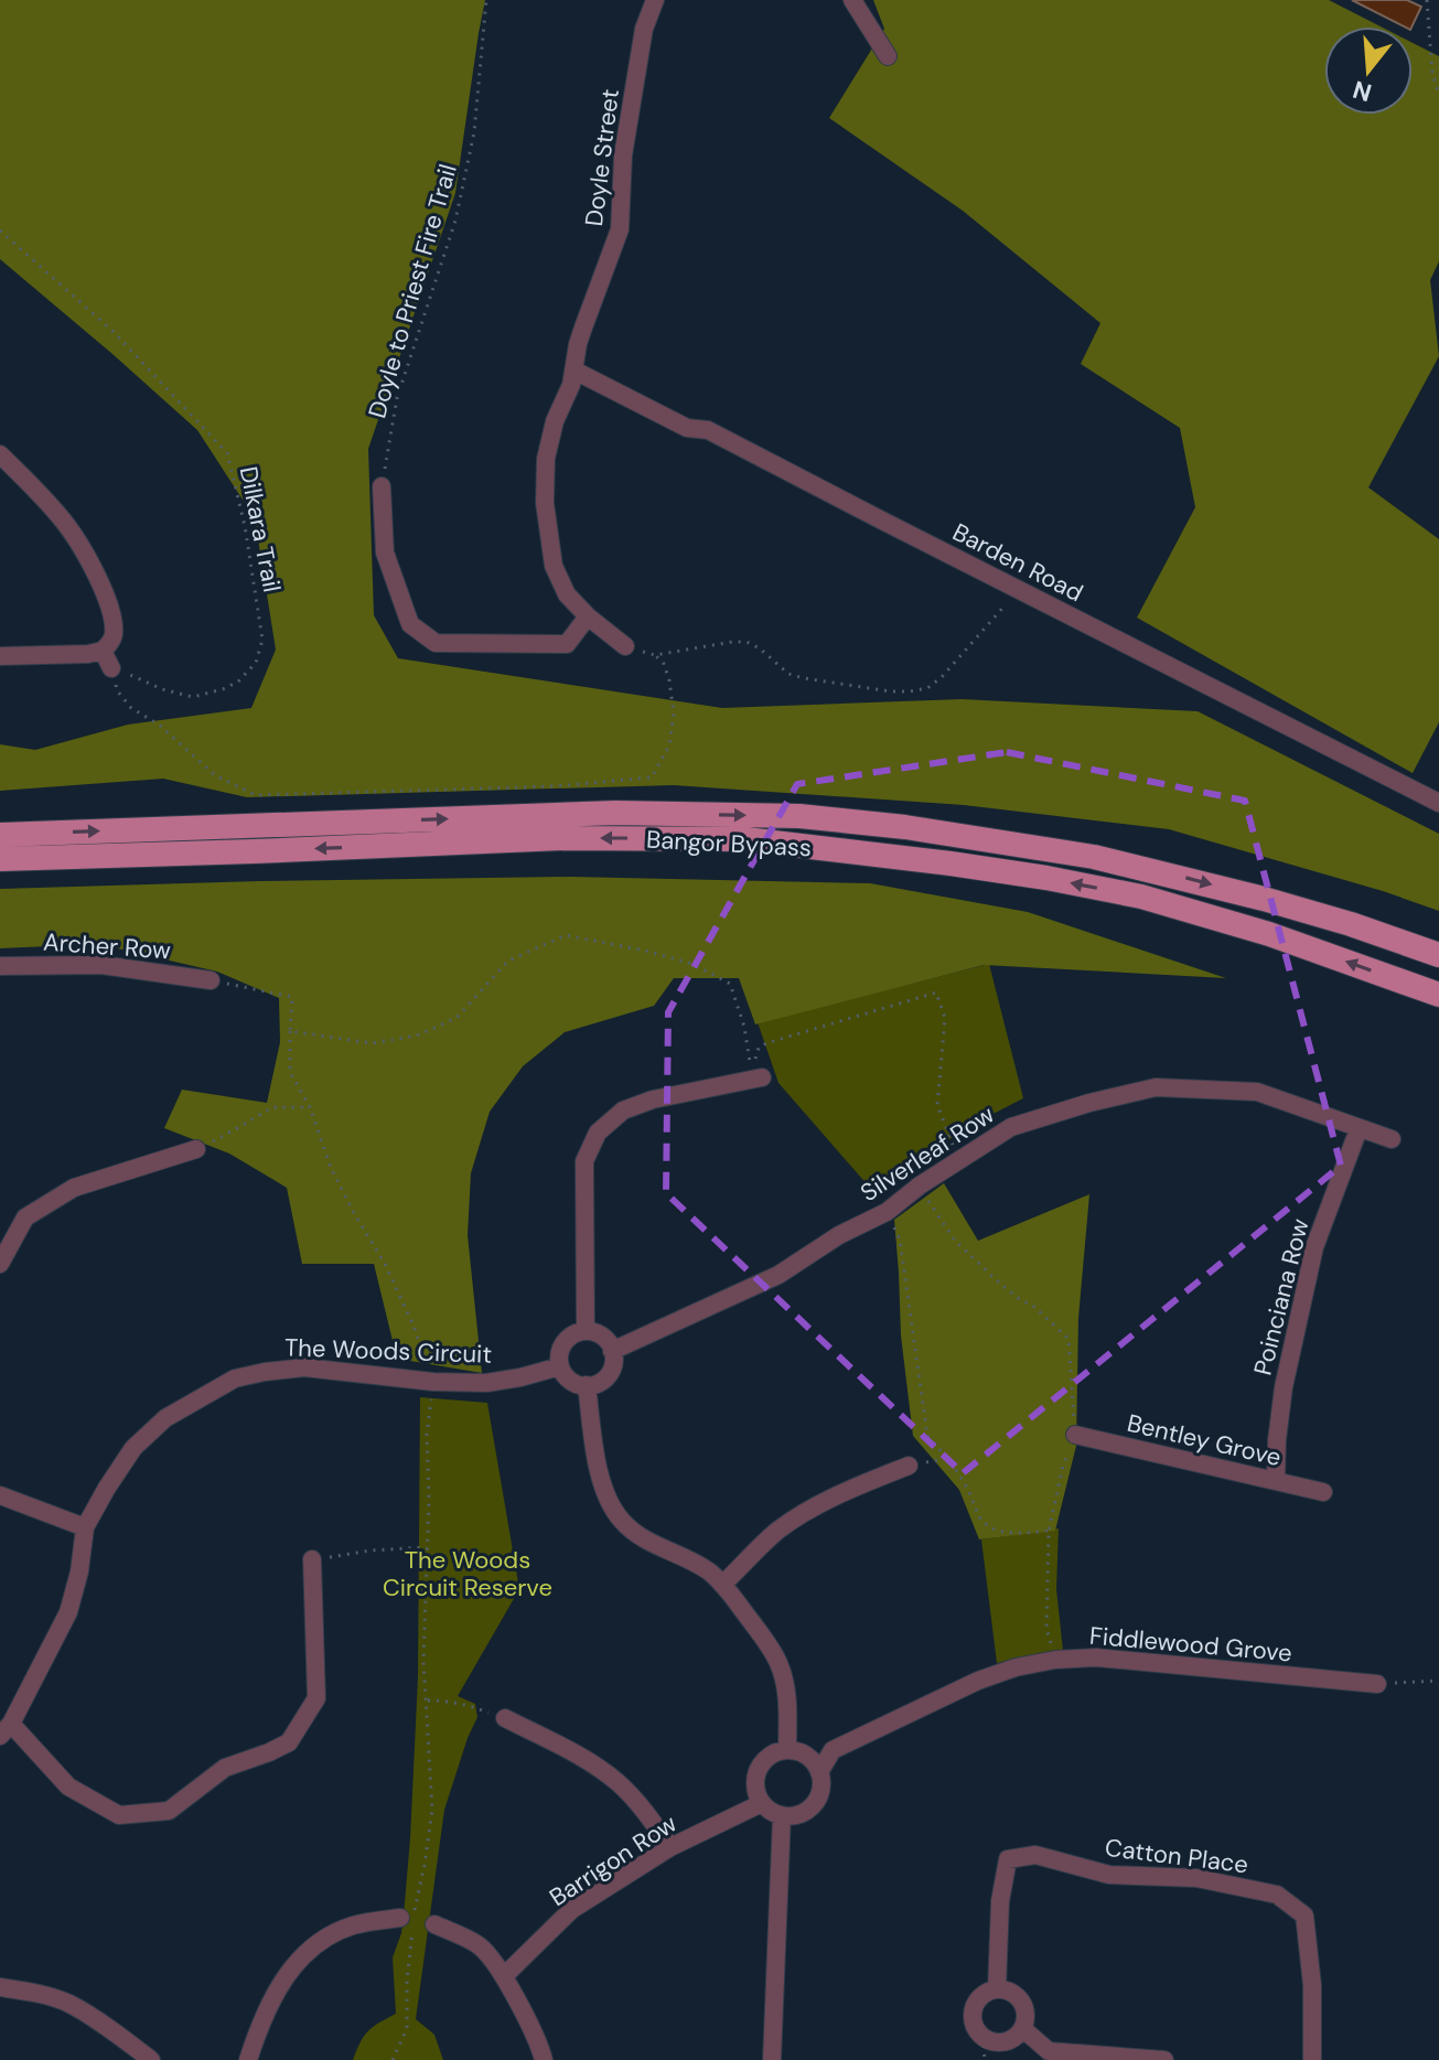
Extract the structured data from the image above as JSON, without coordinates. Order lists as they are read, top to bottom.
{
  "streets": {
    "main road": ["Bangor Bypass"],
    "street": [
      "Doyle Street",
      "Barden Road",
      "Archer Row",
      "Silverleaf Row",
      "Poinciana Row",
      "The Woods Circuit",
      "Bentley Grove",
      "Fiddlewood Grove",
      "Catton Place",
      "Barrigon Row"
    ],
    "path": ["Doyle to Priest Fire Trail", "Dilkara Trail"]
  },
  "crossings": [
    ["Doyle Street", "Barden Road"],
    ["Silverleaf Row", "Poinciana Row"],
    ["Silverleaf Row", "The Woods Circuit"],
    ["Poinciana Row", "Bentley Grove"],
    ["Fiddlewood Grove", "Barrigon Row"]
  ],
  "parks": ["The Woods Circuit Reserve"],
  "north": "bottom"
}
